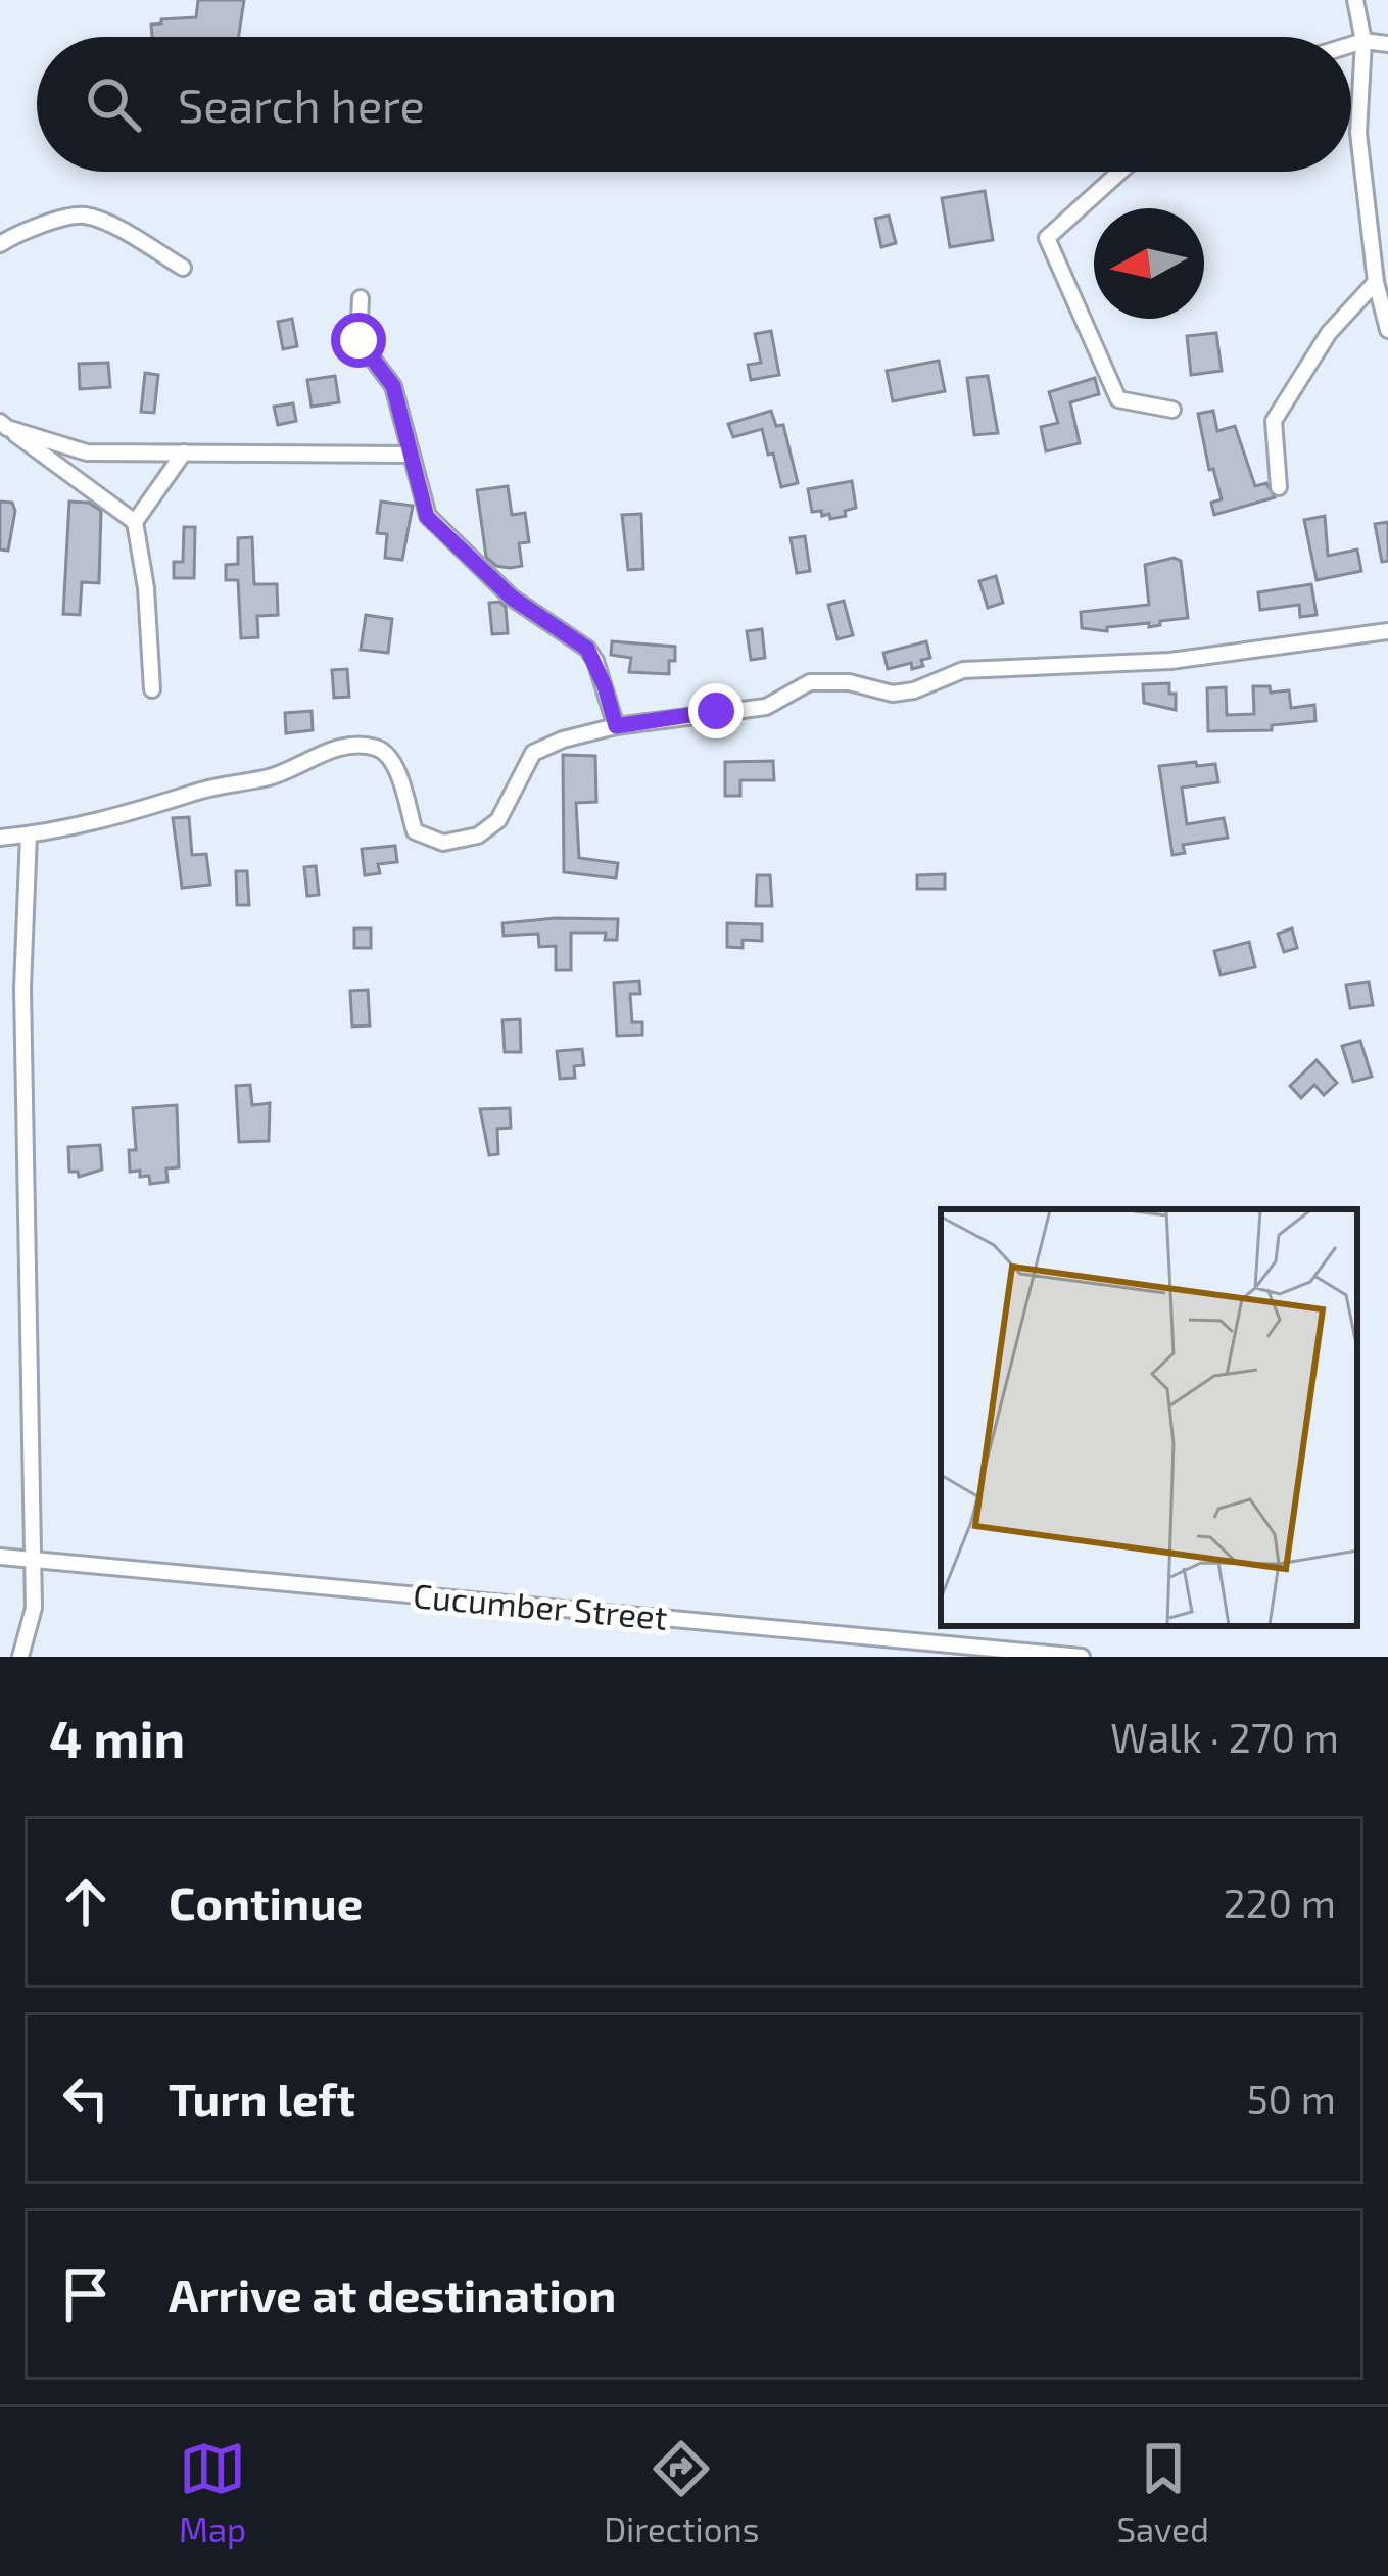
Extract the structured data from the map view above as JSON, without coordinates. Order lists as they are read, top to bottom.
{
  "streets": {
    "street": ["Cucumber Street"]
  },
  "north": "left",
  "page": {
    "search": "Search here",
    "heading": ["4 min", "Walk · 270 m"],
    "list": [
      ["Continue", "220 m"],
      ["Turn left", "50 m"],
      "Arrive at destination"
    ],
    "nav": ["Map", "Directions", "Saved"]
  }
}
